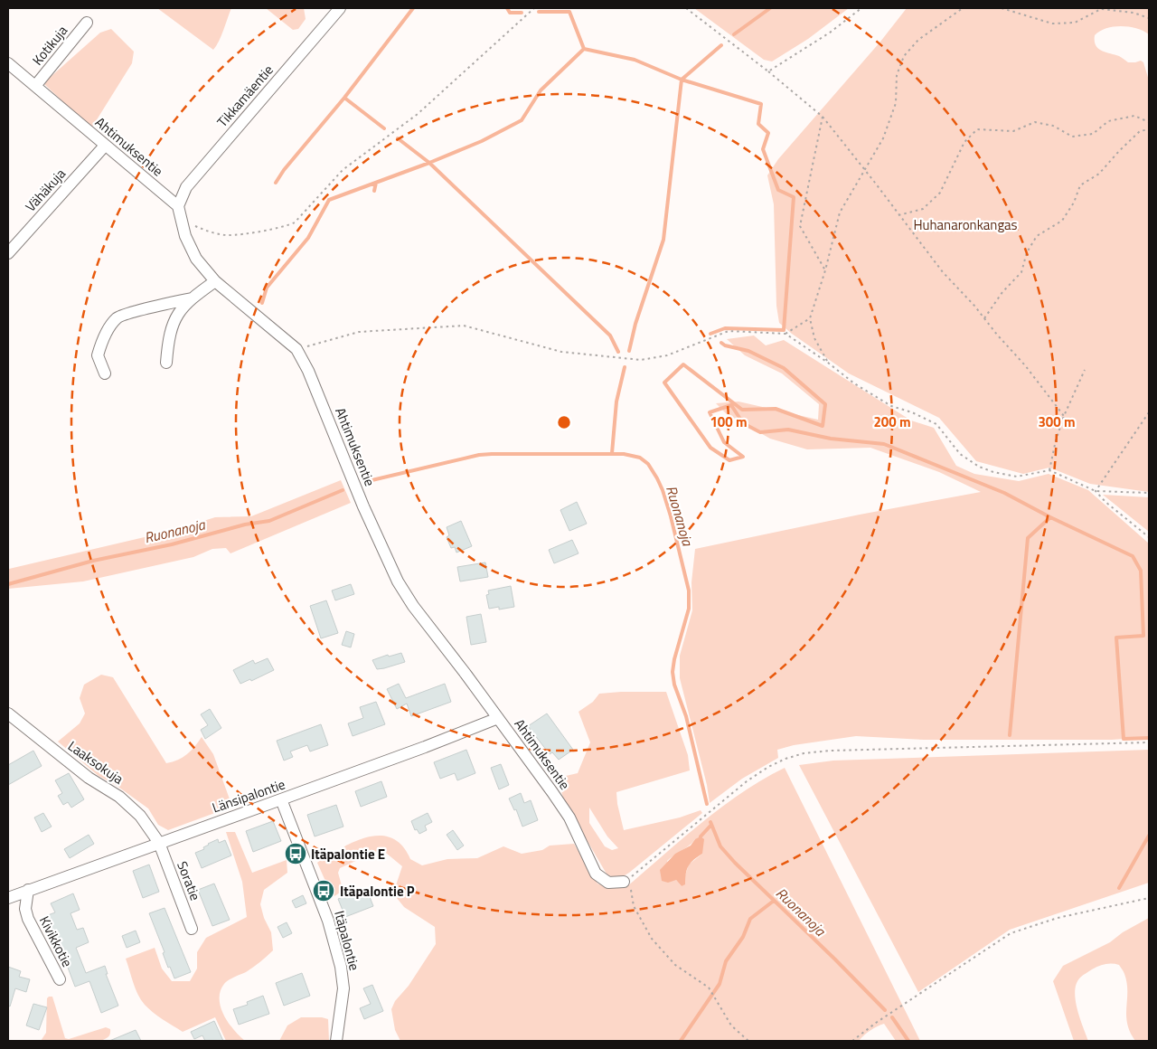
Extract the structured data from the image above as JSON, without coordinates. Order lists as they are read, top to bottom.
{
  "streets": {
    "street": [
      "Kotikuja",
      "Tikkamäentie",
      "Ahtimuksentie",
      "Vähäkuja",
      "Laaksokuja",
      "Länsipalontie",
      "Soratie",
      "Itäpalontie",
      "Kivikkotie"
    ]
  },
  "crossings": [
    ["Kotikuja", "Ahtimuksentie"],
    ["Tikkamäentie", "Ahtimuksentie"],
    ["Ahtimuksentie", "Vähäkuja"],
    ["Ahtimuksentie", "Länsipalontie"],
    ["Laaksokuja", "Länsipalontie"],
    ["Laaksokuja", "Soratie"],
    ["Länsipalontie", "Soratie"],
    ["Länsipalontie", "Itäpalontie"],
    ["Länsipalontie", "Kivikkotie"]
  ],
  "water": ["Ruonanoja"],
  "parks": ["Huhanaronkangas"],
  "places": {
    "bus stop": ["Itäpalontie E", "Itäpalontie P"]
  },
  "rings": ["100 m", "200 m", "300 m"]
}
